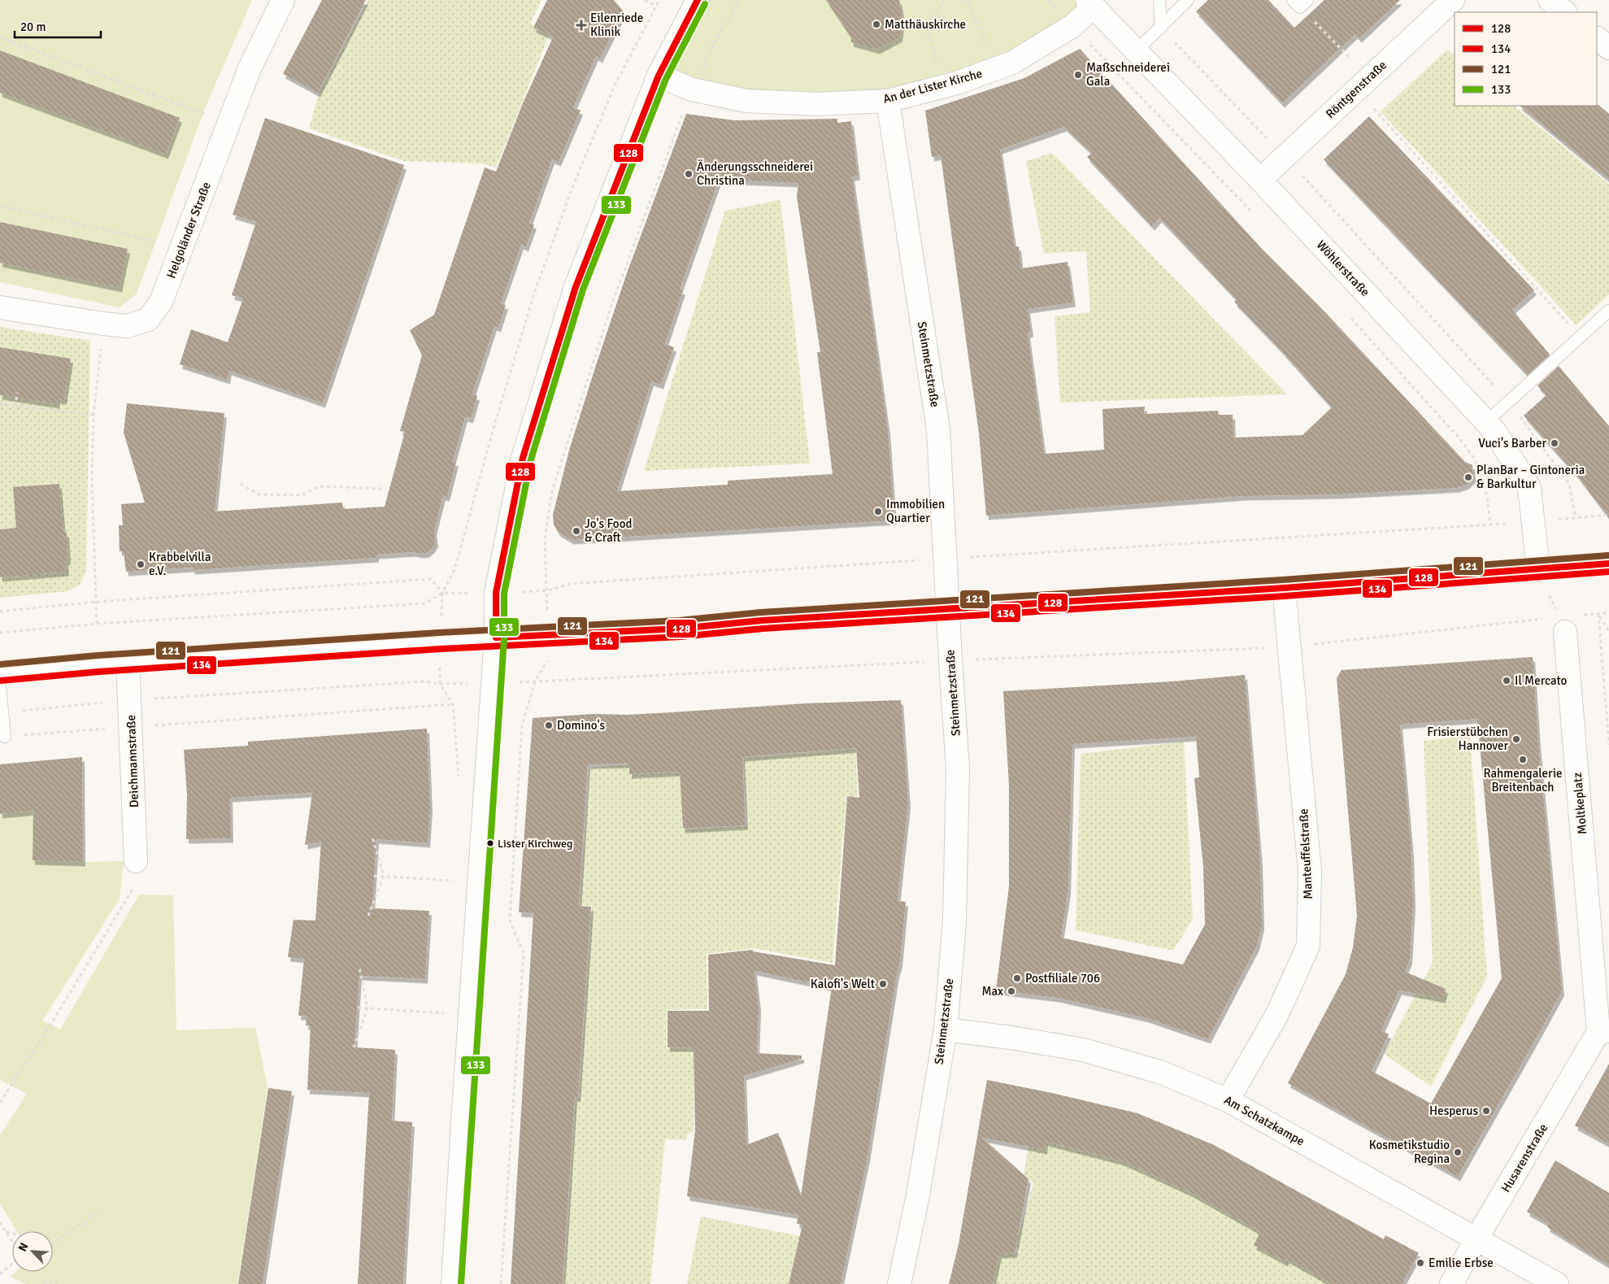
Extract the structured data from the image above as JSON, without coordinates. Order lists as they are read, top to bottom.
{
  "streets": {
    "street": [
      "An der Lister Kirche",
      "Röntgenstraße",
      "Helgoländer Straße",
      "Wöhlerstraße",
      "Steinmetzstraße",
      "Deichmannstraße",
      "Moltkeplatz",
      "Manteuffelstraße",
      "Am Schatzkampe",
      "Husarenstraße"
    ]
  },
  "crossings": [
    ["An der Lister Kirche", "Wöhlerstraße"],
    ["An der Lister Kirche", "Steinmetzstraße"],
    ["Röntgenstraße", "Wöhlerstraße"],
    ["Steinmetzstraße", "Am Schatzkampe"],
    ["Moltkeplatz", "Husarenstraße"],
    ["Manteuffelstraße", "Am Schatzkampe"],
    ["Am Schatzkampe", "Husarenstraße"]
  ],
  "places": {
    "other": [
      "Matthäuskirche",
      "Maßschneiderei Gala",
      "Änderungsschneiderei Christina",
      "Vuci's Barber",
      "PlanBar – Gintoneria & Barkultur",
      "Immobilien Quartier",
      "Jo's Food & Craft",
      "Krabbelvilla e.V.",
      "Il Mercato",
      "Domino's",
      "Frisierstübchen Hannover",
      "Rahmengalerie Breitenbach",
      "Lister Kirchweg",
      "Postfiliale 706",
      "Kalofi's Welt",
      "Max",
      "Hesperus",
      "Kosmetikstudio Regina",
      "Emilie Erbse"
    ],
    "health": ["Eilenriede Klinik"]
  },
  "lines": [
    "transit line 128",
    "transit line 133",
    "transit line 121",
    "transit line 134"
  ],
  "legend": [
    "128",
    "134",
    "121",
    "133"
  ],
  "scale_bar": "20 m",
  "north": "top left"
}
